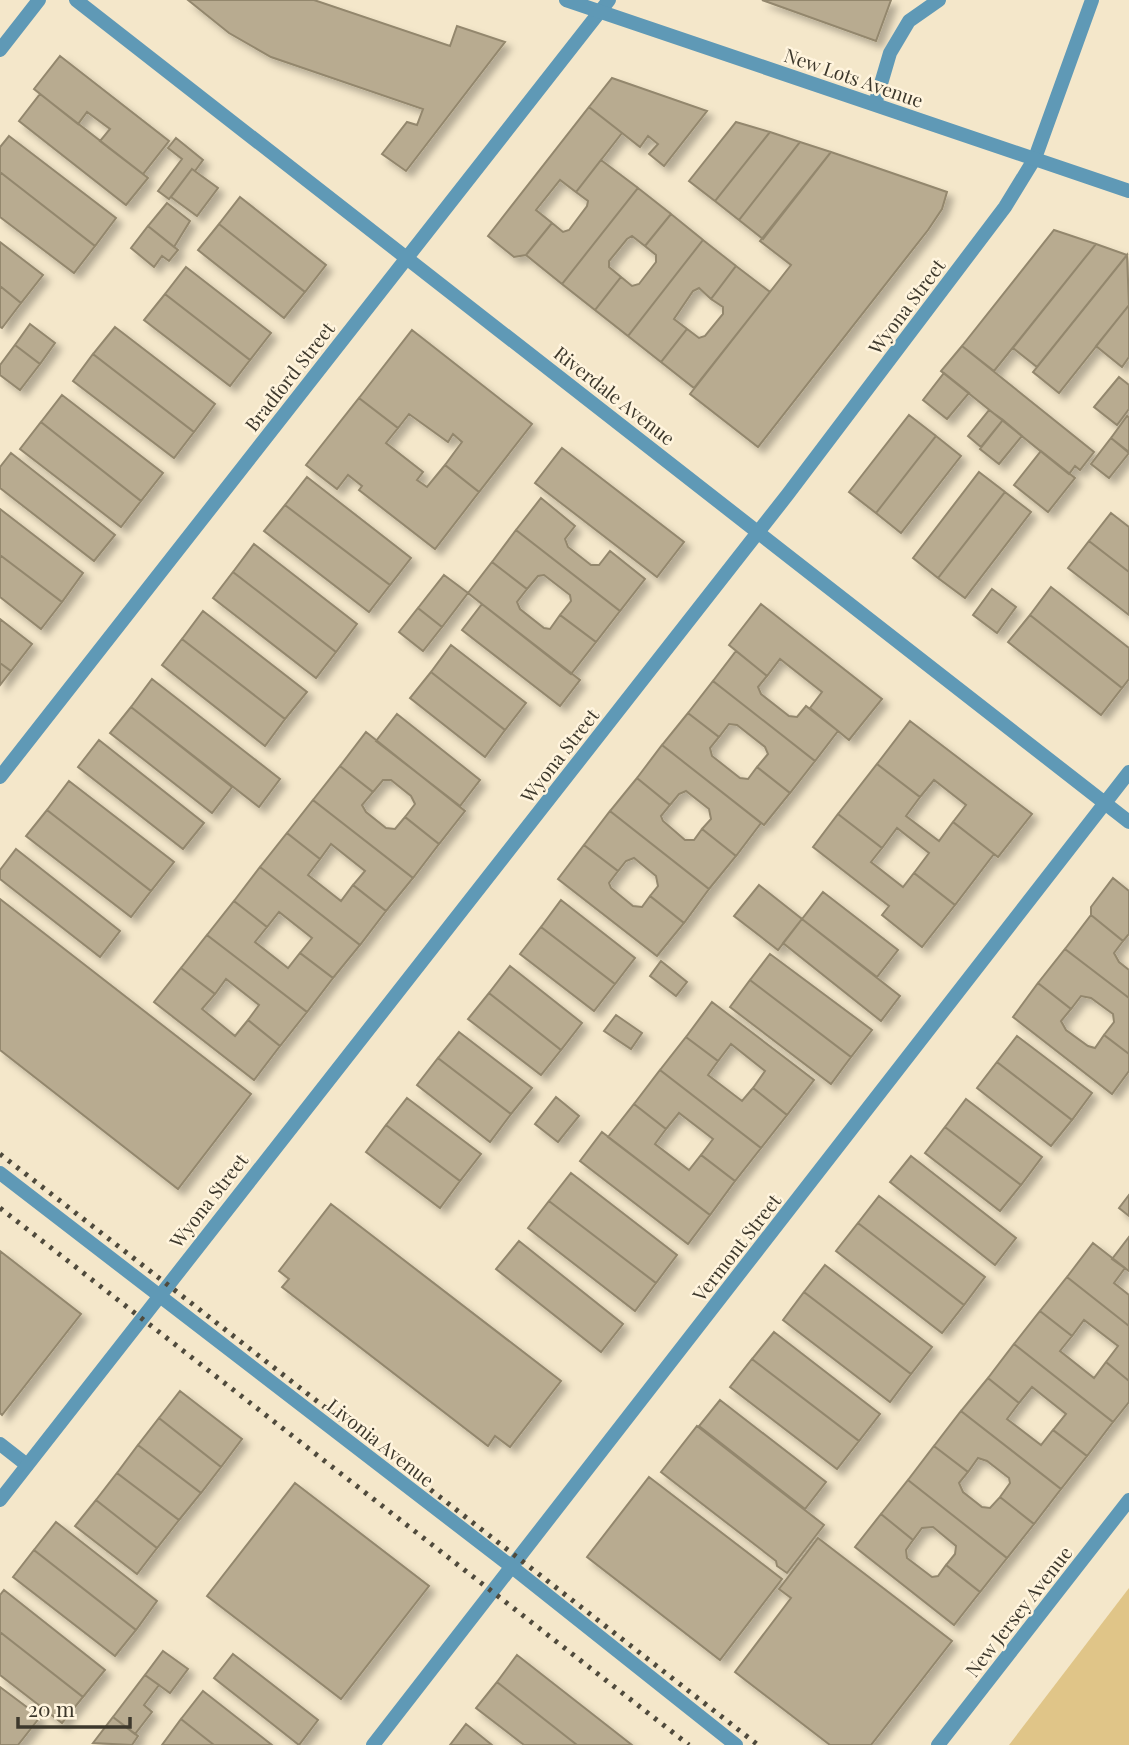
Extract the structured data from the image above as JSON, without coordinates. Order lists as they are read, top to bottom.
{
  "streets": {
    "street": [
      "New Lots Avenue",
      "Wyona Street",
      "Bradford Street",
      "Riverdale Avenue",
      "Vermont Street",
      "Livonia Avenue",
      "New Jersey Avenue"
    ]
  },
  "crossings": [
    ["New Lots Avenue", "Wyona Street"],
    ["New Lots Avenue", "Bradford Street"],
    ["Wyona Street", "Riverdale Avenue"],
    ["Wyona Street", "Livonia Avenue"],
    ["Bradford Street", "Riverdale Avenue"],
    ["Riverdale Avenue", "Vermont Street"],
    ["Vermont Street", "Livonia Avenue"]
  ],
  "scale_bar": "20 m"
}
